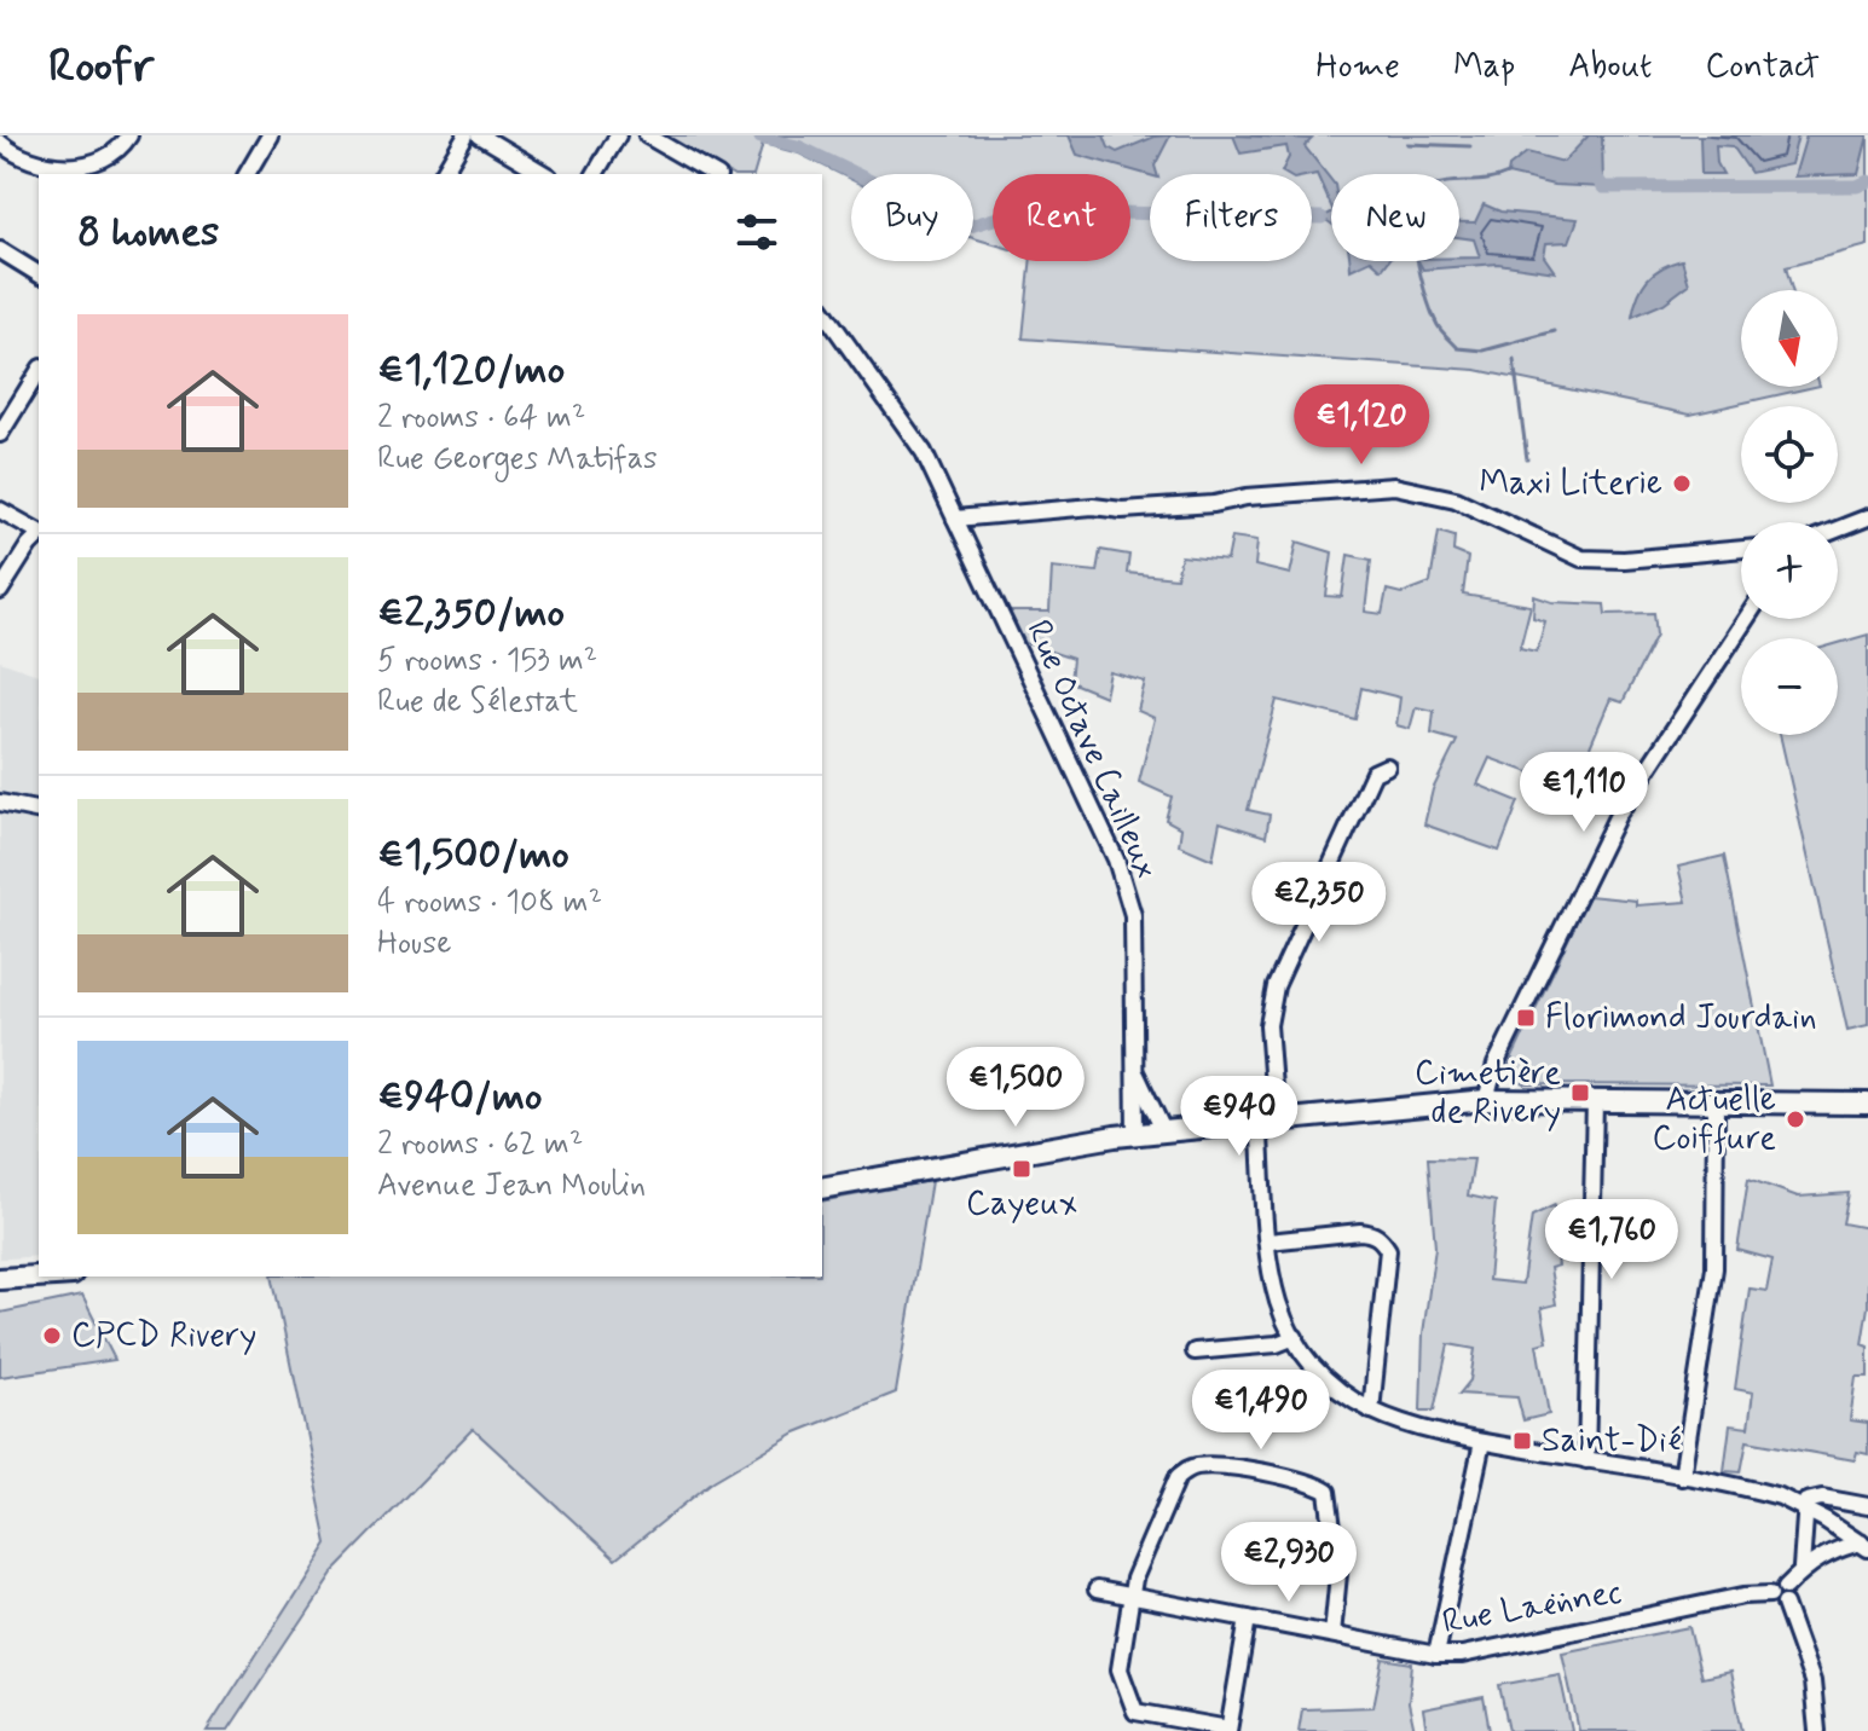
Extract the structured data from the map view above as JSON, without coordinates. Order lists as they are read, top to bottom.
{
  "streets": {
    "street": ["Rue Octave Cailleux", "Rue Laënnec"]
  },
  "places": {
    "other": ["Maxi Literie", "Actuelle Coiffure", "CPCD Rivery"],
    "transit": [
      "Florimond Jourdain",
      "Cimetière de Rivery",
      "Cayeux",
      "Saint-Dié"
    ]
  },
  "north": "bottom",
  "page": {
    "header": "Roofr",
    "nav": [
      "Home",
      "Map",
      "About",
      "Contact"
    ],
    "chip": [
      "Buy",
      "Rent",
      "Filters",
      "New"
    ],
    "heading": "8 homes",
    "map_buttons": ["+", "−"],
    "list": [
      {
        "name": "€1,120/mo",
        "note": "2 rooms · 64 m² · Rue Georges Matifas"
      },
      {
        "name": "€2,350/mo",
        "note": "5 rooms · 153 m² · Rue de Sélestat"
      },
      {
        "name": "€1,500/mo",
        "note": "4 rooms · 108 m² · House"
      },
      {
        "name": "€940/mo",
        "note": "2 rooms · 62 m² · Avenue Jean Moulin"
      }
    ],
    "price": [
      "€1,120",
      "€1,110",
      "€2,350",
      "€1,500",
      "€940",
      "€1,760",
      "€1,490",
      "€2,930"
    ]
  }
}
